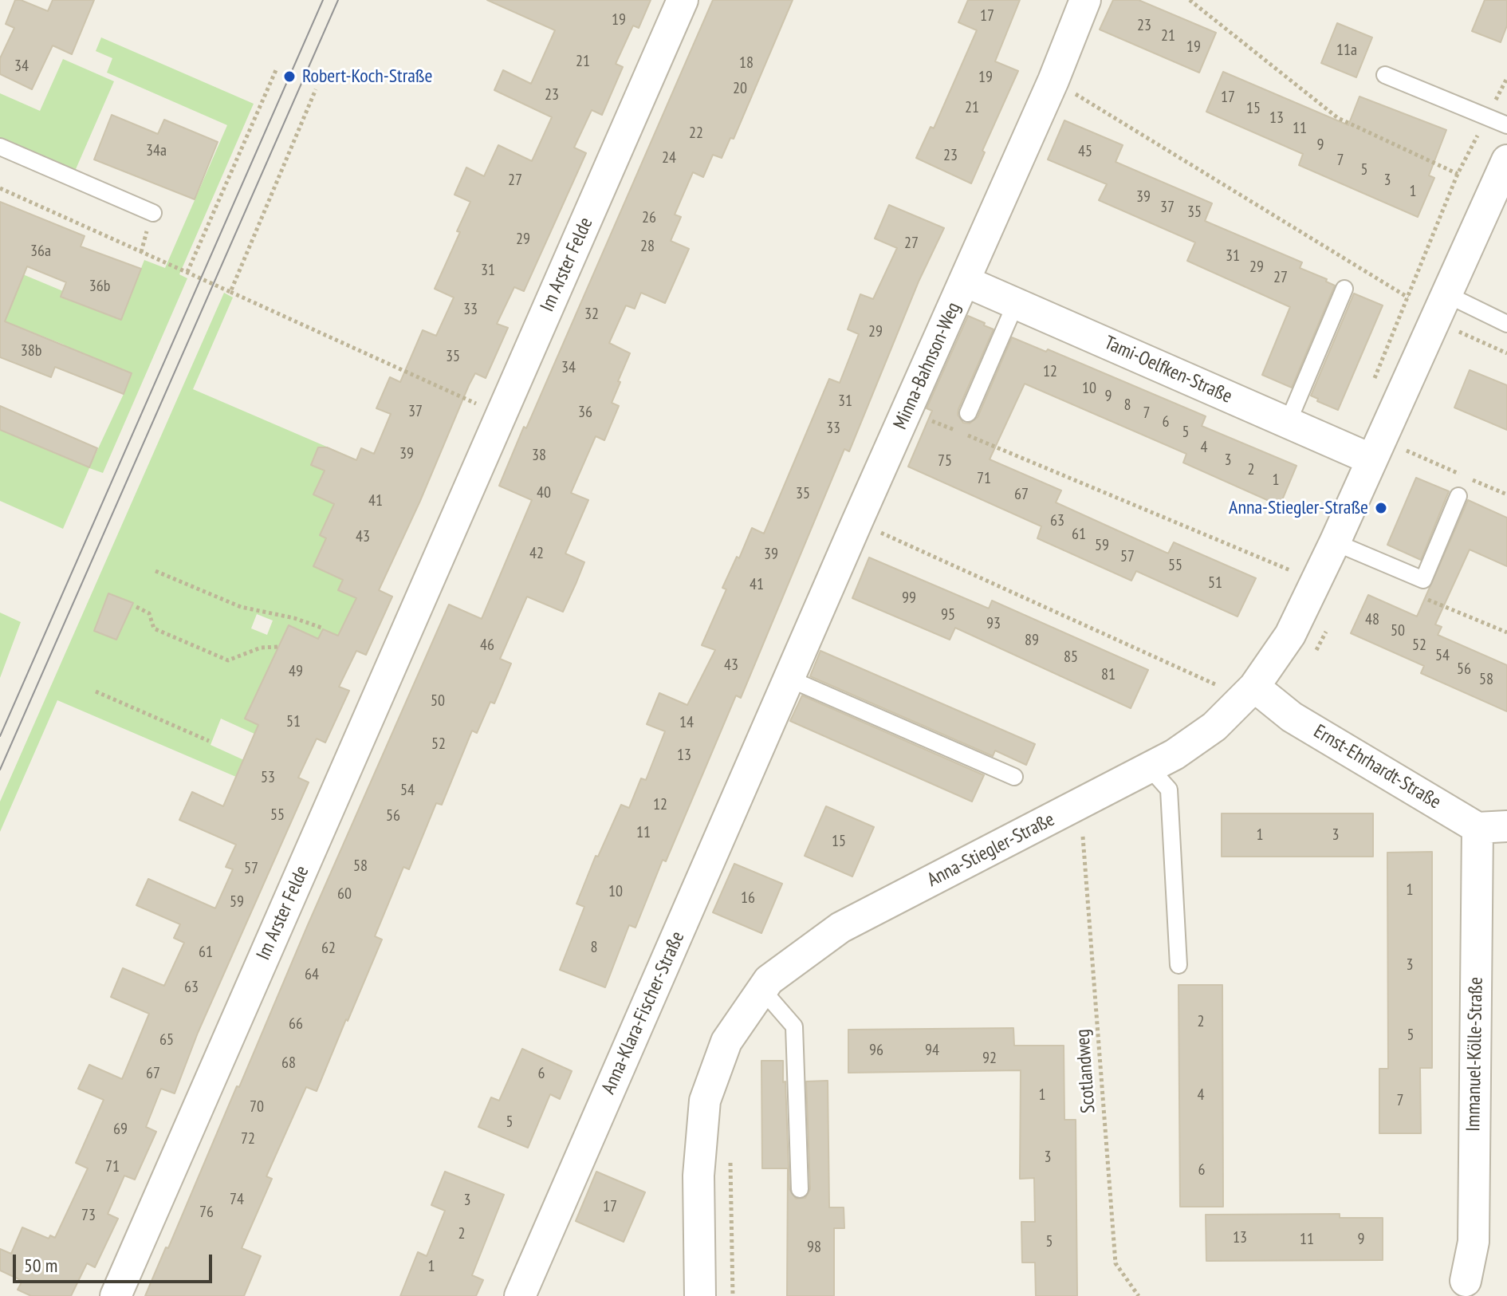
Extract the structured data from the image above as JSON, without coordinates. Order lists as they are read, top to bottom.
{
  "streets": {
    "street": [
      "Im Arster Felde",
      "Minna-Bahnson-Weg",
      "Tami-Oelfken-Straße",
      "Ernst-Ehrhardt-Straße",
      "Anna-Stiegler-Straße",
      "Anna-Klara-Fischer-Straße",
      "Immanuel-Kölle-Straße"
    ],
    "path": ["Scotlandweg"]
  },
  "crossings": [
    ["Minna-Bahnson-Weg", "Tami-Oelfken-Straße"],
    ["Minna-Bahnson-Weg", "Anna-Klara-Fischer-Straße"],
    ["Tami-Oelfken-Straße", "Anna-Stiegler-Straße"],
    ["Ernst-Ehrhardt-Straße", "Anna-Stiegler-Straße"],
    ["Ernst-Ehrhardt-Straße", "Immanuel-Kölle-Straße"]
  ],
  "places": ["Robert-Koch-Straße", "Anna-Stiegler-Straße"],
  "house_numbers": [
    "17",
    "19",
    "23",
    "21",
    "19",
    "11a",
    "21",
    "18",
    "34",
    "19",
    "20",
    "23",
    "17",
    "21",
    "15",
    "13",
    "11",
    "22",
    "9",
    "34a",
    "45",
    "23",
    "24",
    "7",
    "5",
    "27",
    "3",
    "1",
    "39",
    "37",
    "35",
    "26",
    "29",
    "27",
    "28",
    "36a",
    "31",
    "29",
    "31",
    "27",
    "36b",
    "33",
    "32",
    "29",
    "38b",
    "35",
    "34",
    "12",
    "10",
    "9",
    "31",
    "8",
    "37",
    "36",
    "7",
    "6",
    "33",
    "5",
    "4",
    "39",
    "38",
    "3",
    "75",
    "2",
    "71",
    "1",
    "40",
    "35",
    "67",
    "41",
    "63",
    "61",
    "43",
    "59",
    "42",
    "39",
    "57",
    "55",
    "51",
    "41",
    "99",
    "95",
    "48",
    "93",
    "50",
    "89",
    "46",
    "52",
    "54",
    "85",
    "43",
    "56",
    "49",
    "81",
    "58",
    "50",
    "51",
    "14",
    "52",
    "13",
    "53",
    "54",
    "12",
    "55",
    "56",
    "11",
    "1",
    "3",
    "15",
    "58",
    "57",
    "1",
    "10",
    "60",
    "16",
    "59",
    "8",
    "62",
    "61",
    "3",
    "64",
    "63",
    "2",
    "66",
    "5",
    "65",
    "96",
    "94",
    "92",
    "68",
    "67",
    "6",
    "1",
    "4",
    "7",
    "70",
    "5",
    "69",
    "72",
    "3",
    "71",
    "6",
    "74",
    "3",
    "17",
    "76",
    "73",
    "2",
    "13",
    "11",
    "9",
    "5",
    "98",
    "1"
  ],
  "scale_bar": "50 m"
}
